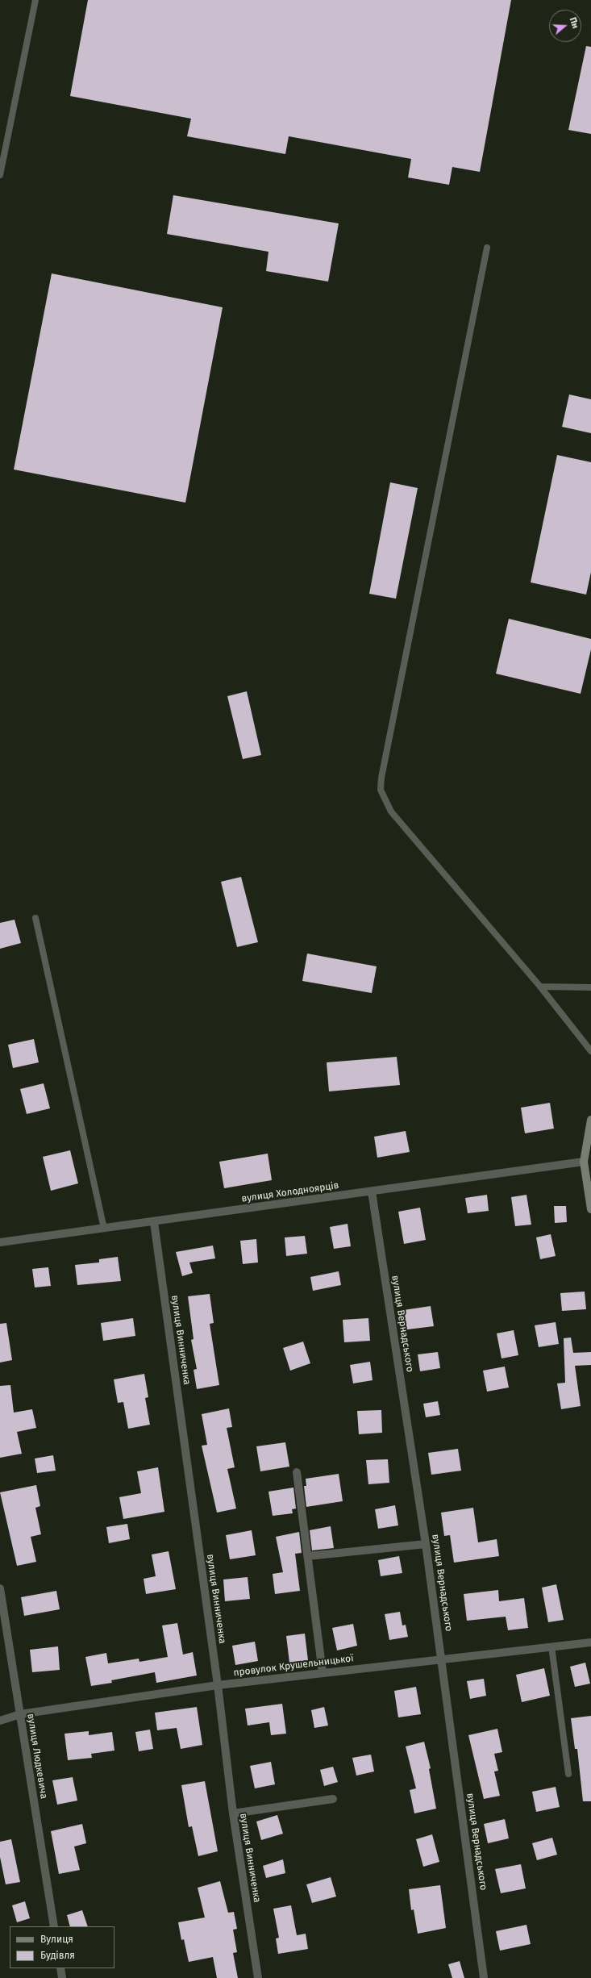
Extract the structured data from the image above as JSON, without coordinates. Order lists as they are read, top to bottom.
{
  "streets": {
    "street": [
      "вулиця Холодноярців",
      "вулиця Вернадського",
      "вулиця Винниченка",
      "провулок Крушельницької",
      "вулиця Людкевича"
    ]
  },
  "crossings": [
    ["вулиця Холодноярців", "вулиця Вернадського"],
    ["вулиця Холодноярців", "вулиця Винниченка"],
    ["вулиця Вернадського", "провулок Крушельницької"],
    ["вулиця Винниченка", "провулок Крушельницької"],
    ["провулок Крушельницької", "вулиця Людкевича"]
  ],
  "legend": ["Вулиця", "Будівля"],
  "north": "right"
}
